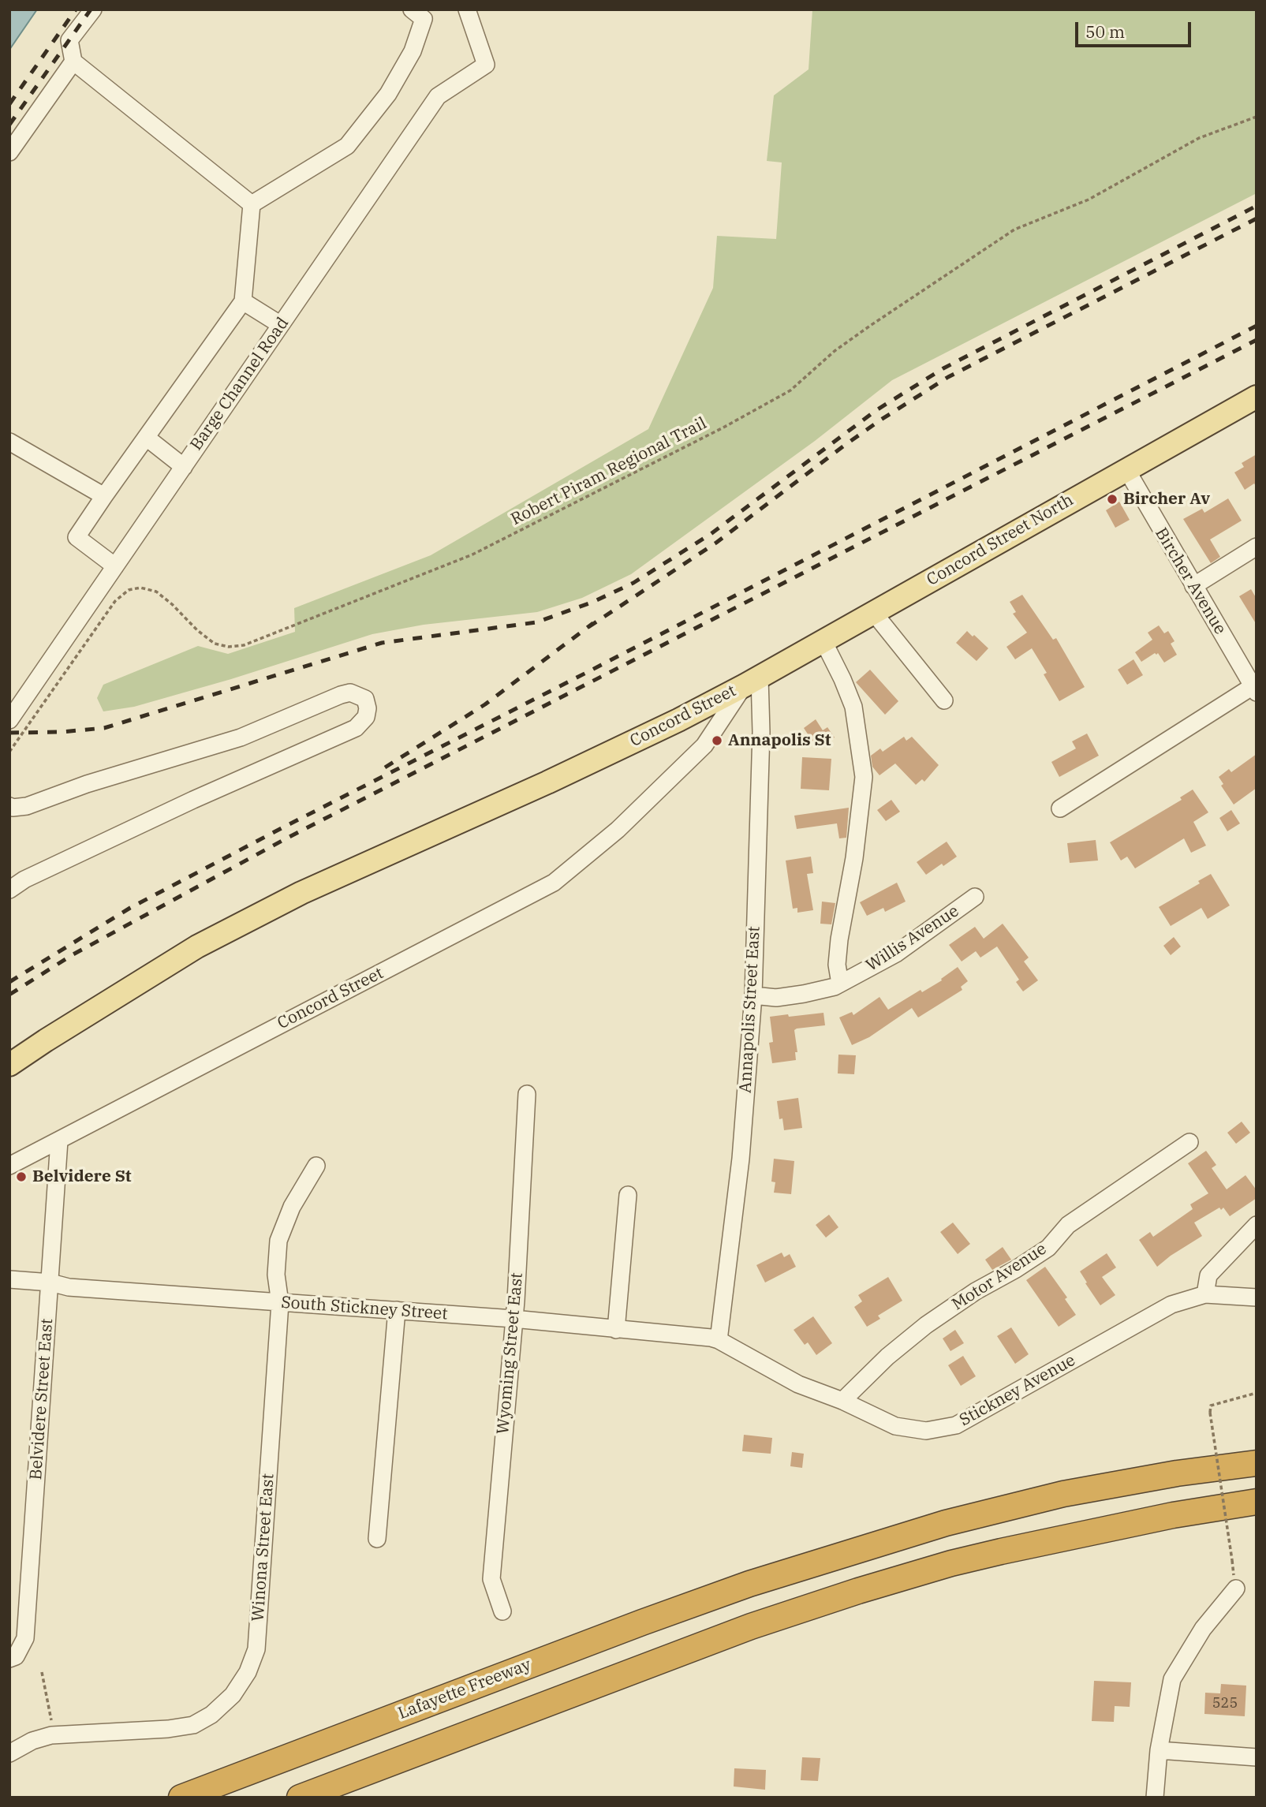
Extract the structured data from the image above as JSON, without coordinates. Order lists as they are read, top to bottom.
{
  "streets": {
    "highway": ["Lafayette Freeway"],
    "main road": ["Concord Street North", "Concord Street"],
    "street": [
      "Barge Channel Road",
      "Bircher Avenue",
      "Willis Avenue",
      "Annapolis Street East",
      "Motor Avenue",
      "South Stickney Street",
      "Wyoming Street East",
      "Stickney Avenue",
      "Belvidere Street East",
      "Winona Street East"
    ],
    "path": ["Robert Piram Regional Trail"]
  },
  "crossings": [
    ["Concord Street North", "Bircher Avenue"],
    ["Concord Street North", "Concord Street"],
    ["Concord Street North", "Annapolis Street East"],
    ["Concord Street", "Annapolis Street East"],
    ["Concord Street", "Belvidere Street East"],
    ["Willis Avenue", "Annapolis Street East"],
    ["Annapolis Street East", "South Stickney Street"],
    ["Annapolis Street East", "Stickney Avenue"],
    ["Motor Avenue", "Stickney Avenue"],
    ["South Stickney Street", "Wyoming Street East"],
    ["South Stickney Street", "Stickney Avenue"],
    ["South Stickney Street", "Belvidere Street East"],
    ["South Stickney Street", "Winona Street East"]
  ],
  "places": ["Bircher Av", "Annapolis St", "Belvidere St"],
  "house_numbers": ["525"],
  "scale_bar": "50 m"
}
